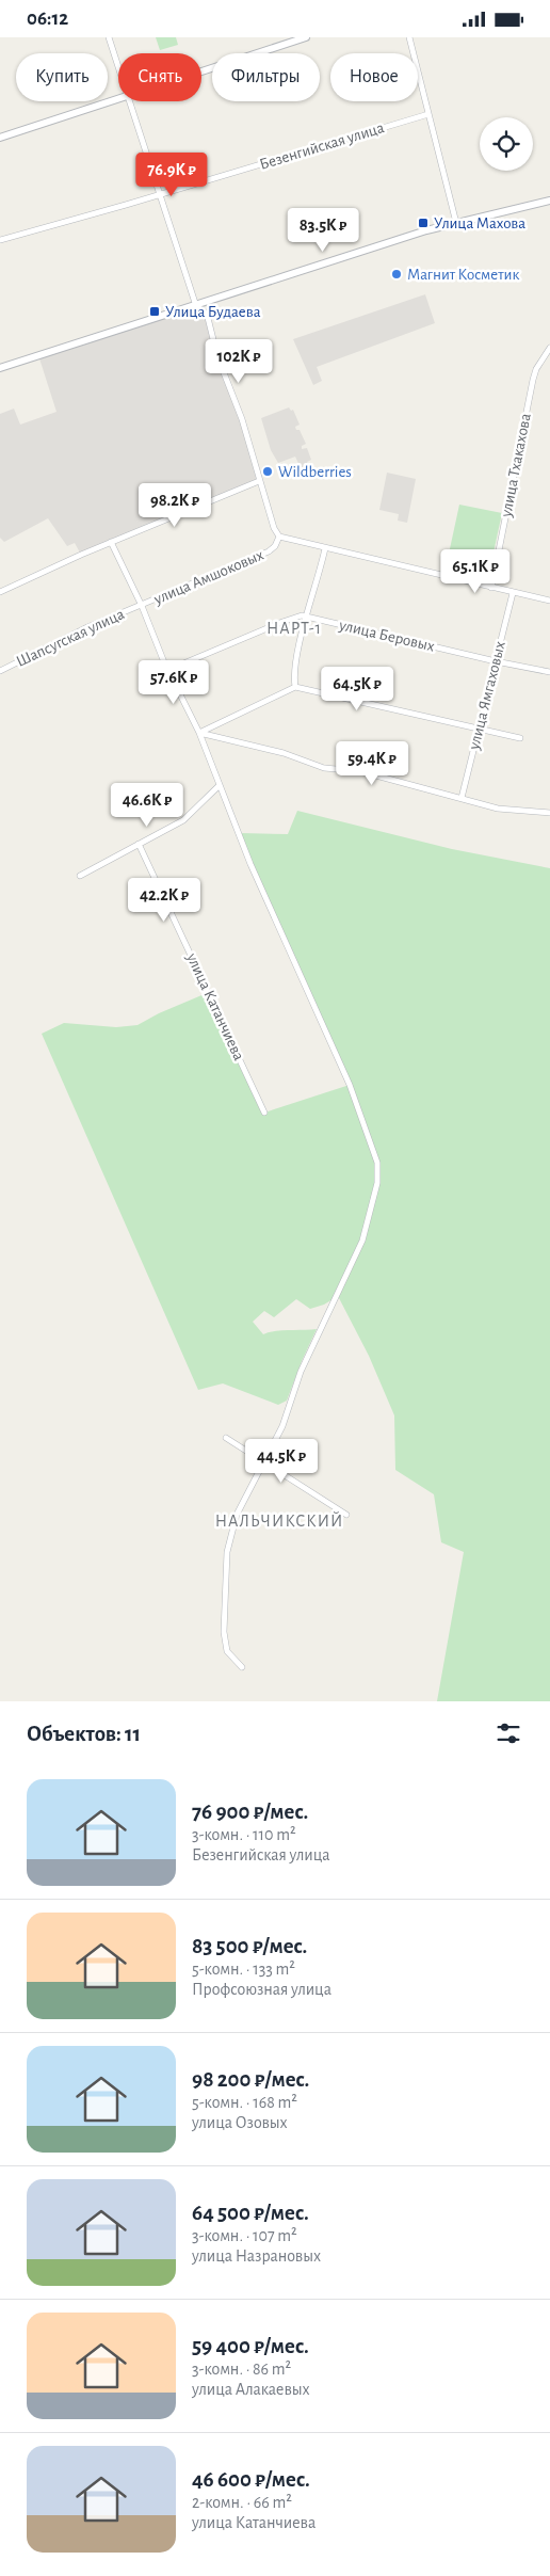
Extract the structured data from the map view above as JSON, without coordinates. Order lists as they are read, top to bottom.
{
  "streets": {
    "street": [
      "Безенгийская улица",
      "улица Тхакахова",
      "улица Амшоковых",
      "улица Беровых",
      "Шапсугская улица",
      "улица Ямгаховых",
      "улица Катанчиева"
    ]
  },
  "crossings": [
    ["улица Тхакахова", "улица Амшоковых"],
    ["улица Амшоковых", "Шапсугская улица"],
    ["улица Амшоковых", "улица Ямгаховых"],
    ["улица Беровых", "улица Ямгаховых"]
  ],
  "districts": ["НАРТ-1", "НАЛЬЧИКСКИЙ"],
  "places": {
    "transit": ["Улица Махова", "Улица Будаева"],
    "other": ["Магнит Косметик", "Wildberries"]
  },
  "page": {
    "status": "06:12",
    "chip": [
      "Купить",
      "Снять",
      "Фильтры",
      "Новое"
    ],
    "price": [
      "76.9K ₽",
      "83.5K ₽",
      "102K ₽",
      "98.2K ₽",
      "65.1K ₽",
      "57.6K ₽",
      "64.5K ₽",
      "59.4K ₽",
      "46.6K ₽",
      "42.2K ₽",
      "44.5K ₽"
    ],
    "heading": "Объектов: 11",
    "list": [
      {
        "name": "76 900 ₽/мес.",
        "note": "3-комн. · 110 m² · Безенгийская улица"
      },
      {
        "name": "83 500 ₽/мес.",
        "note": "5-комн. · 133 m² · Профсоюзная улица"
      },
      {
        "name": "98 200 ₽/мес.",
        "note": "5-комн. · 168 m² · улица Озовых"
      },
      {
        "name": "64 500 ₽/мес.",
        "note": "3-комн. · 107 m² · улица Назрановых"
      },
      {
        "name": "59 400 ₽/мес.",
        "note": "3-комн. · 86 m² · улица Алакаевых"
      },
      {
        "name": "46 600 ₽/мес.",
        "note": "2-комн. · 66 m² · улица Катанчиева"
      }
    ]
  }
}
